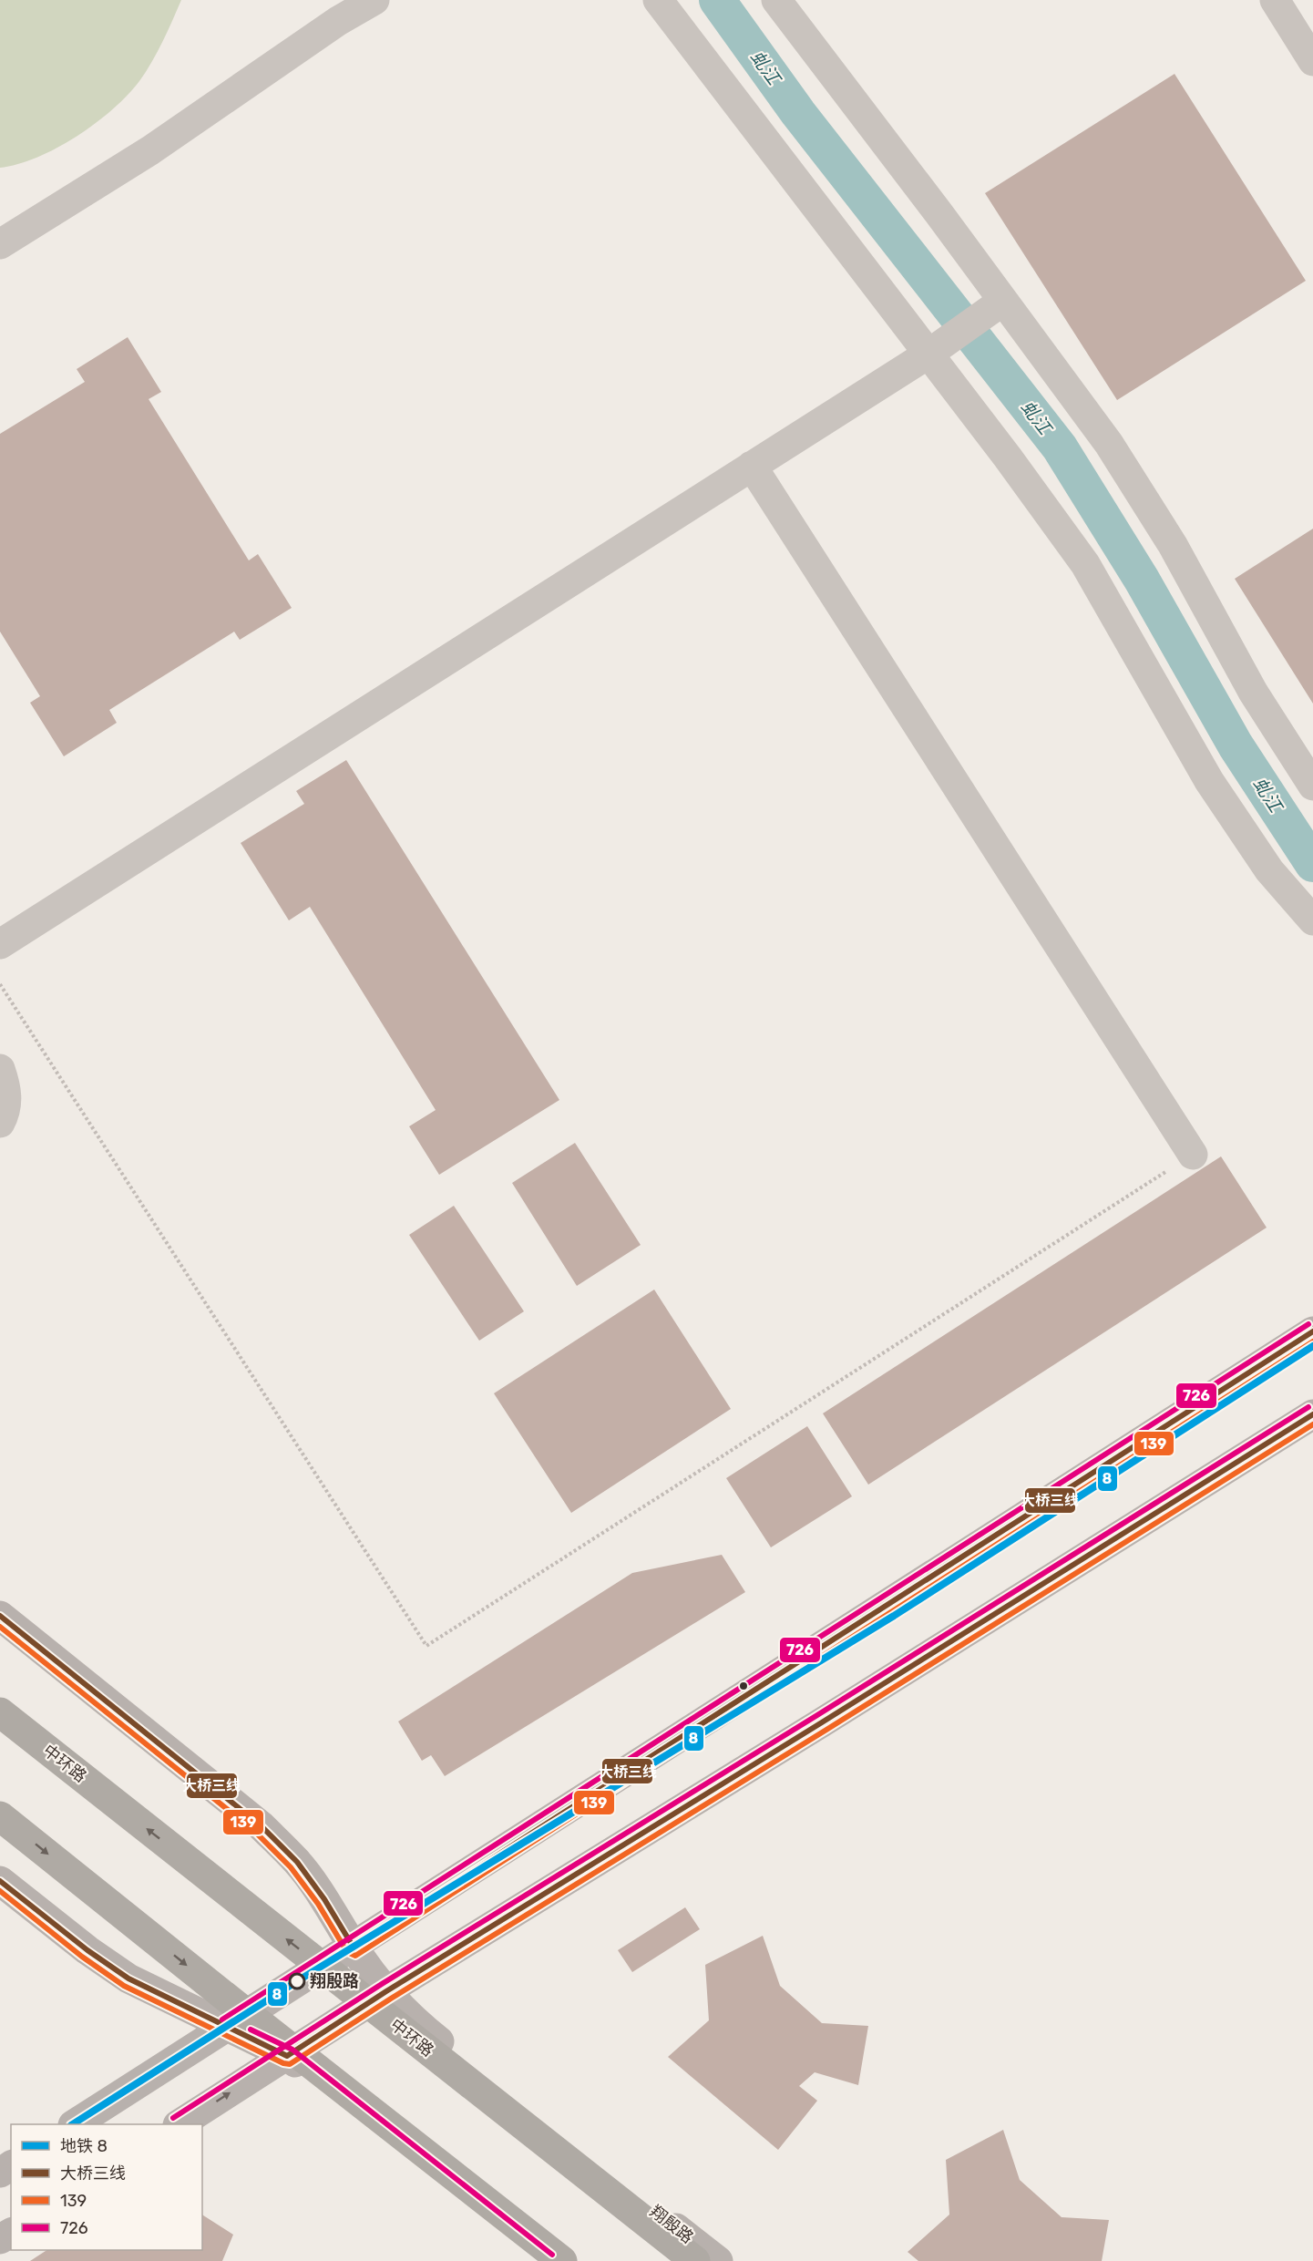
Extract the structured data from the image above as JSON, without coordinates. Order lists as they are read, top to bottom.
{
  "streets": {
    "highway": ["中环路"],
    "main road": ["翔殷路"]
  },
  "water": ["虬江"],
  "places": ["翔殷路"],
  "lines": [
    "transit line 726",
    "transit line 大桥三线",
    "transit line 139",
    "metro line 8"
  ],
  "legend": [
    "地铁 8",
    "大桥三线",
    "139",
    "726"
  ]
}
